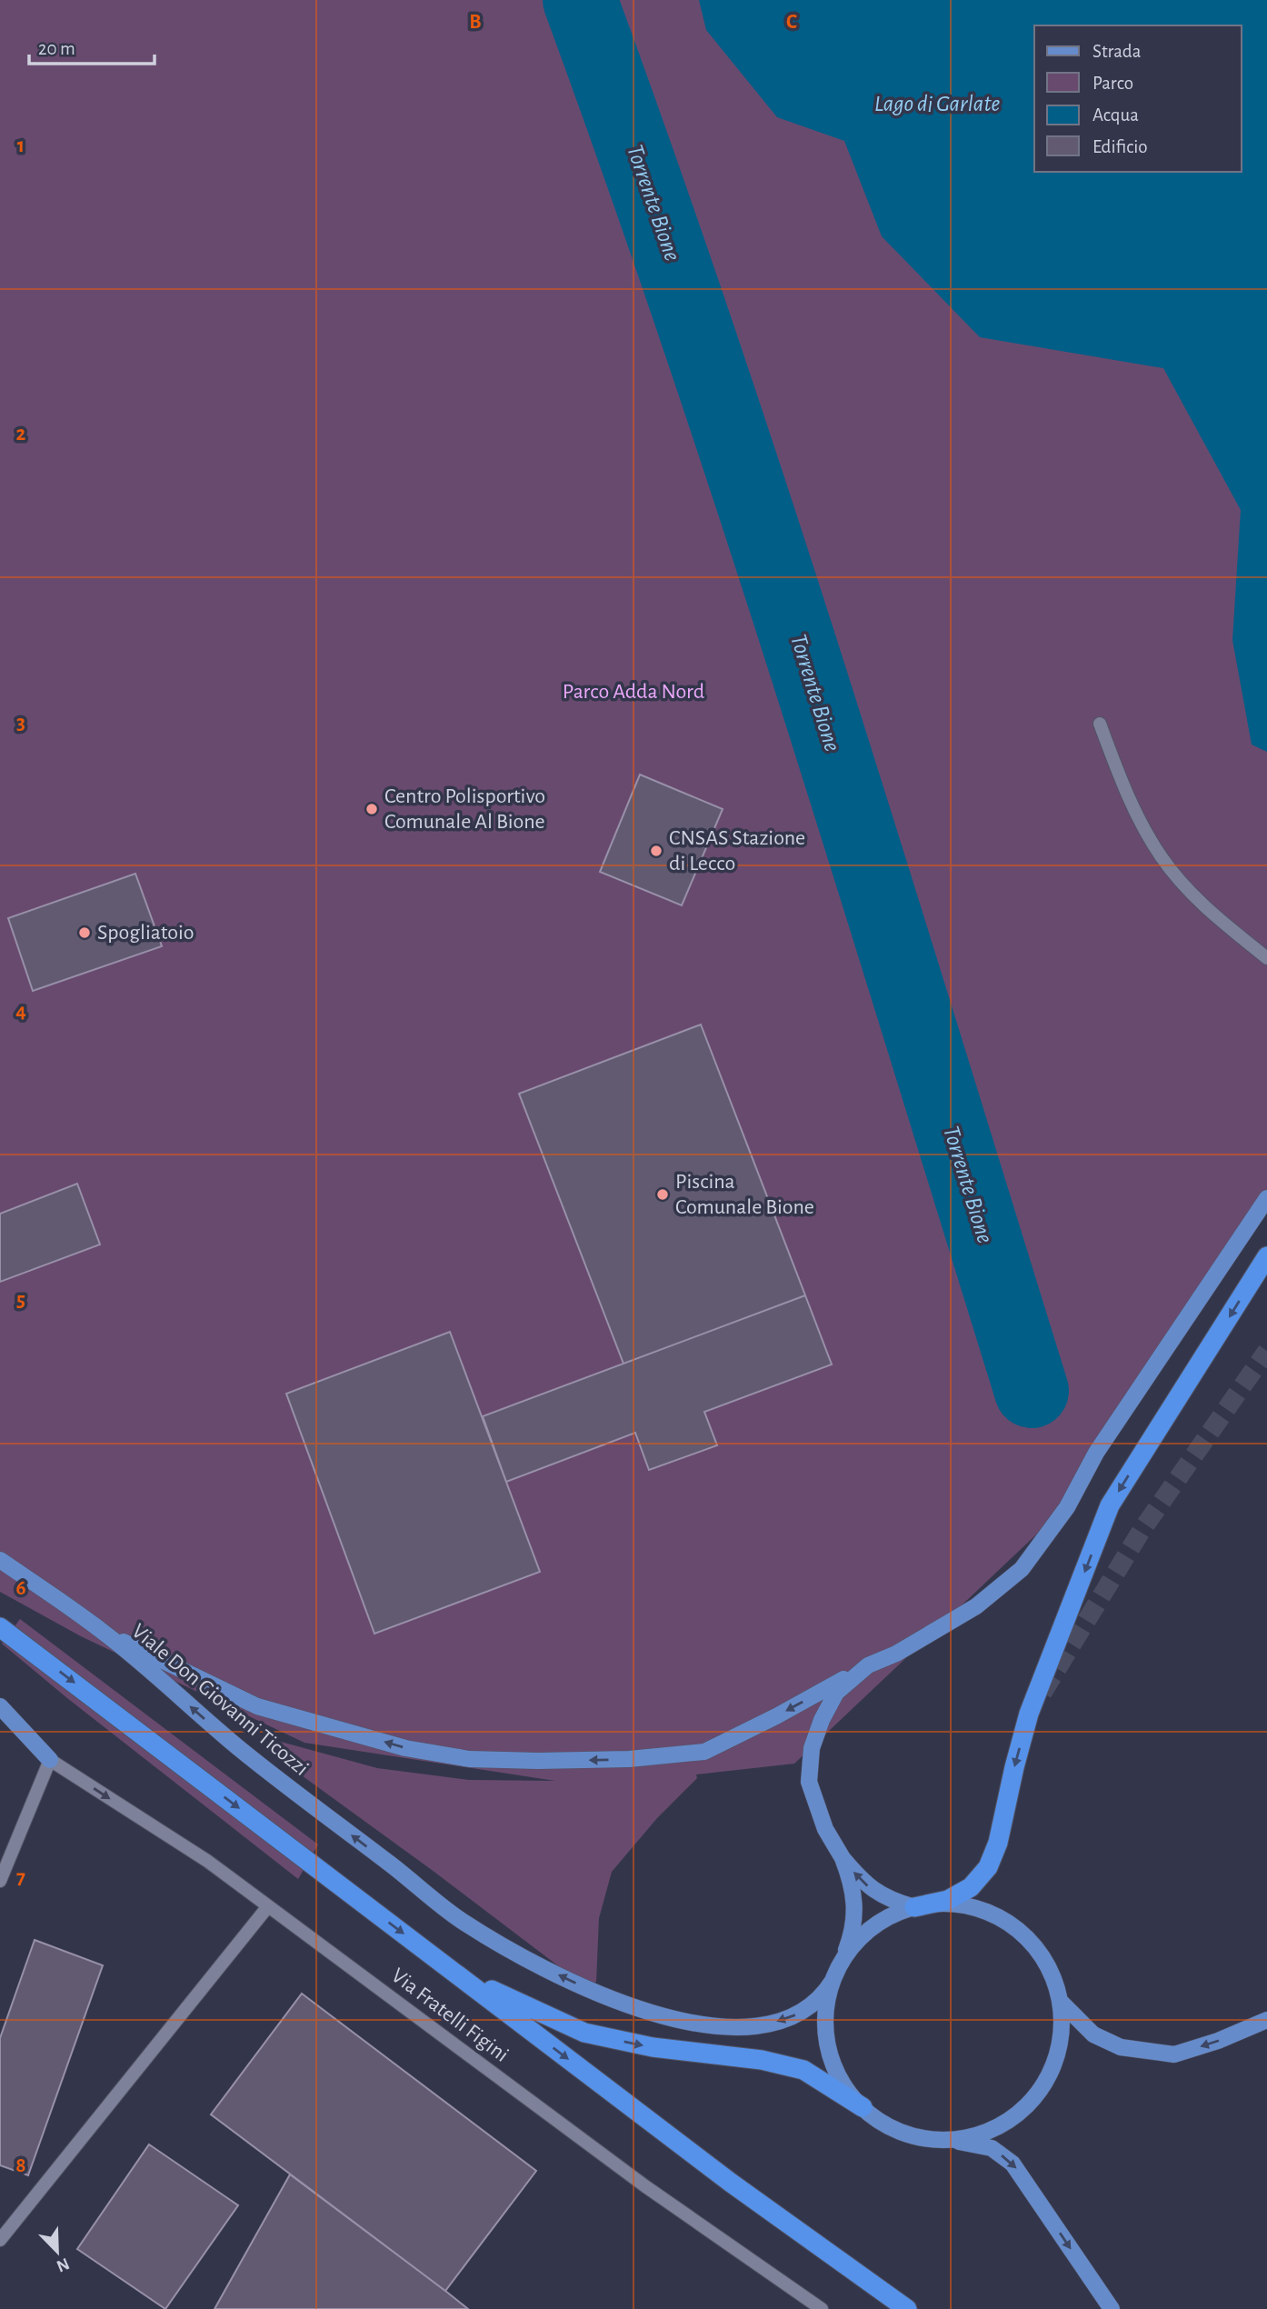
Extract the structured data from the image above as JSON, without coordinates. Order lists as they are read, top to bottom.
{
  "streets": {
    "main road": ["Viale Don Giovanni Ticozzi"],
    "street": ["Via Fratelli Figini"]
  },
  "one_way": ["Viale Don Giovanni Ticozzi"],
  "water": ["Lago di Garlate", "Torrente Bione"],
  "parks": ["Parco Adda Nord"],
  "places": [
    "Centro Polisportivo Comunale Al Bione",
    "CNSAS Stazione di Lecco",
    "Spogliatoio",
    "Piscina Comunale Bione"
  ],
  "legend": [
    "Strada",
    "Parco",
    "Acqua",
    "Edificio"
  ],
  "scale_bar": "20 m",
  "north": "bottom right",
  "grid": {
    "columns": ["B", "C"],
    "rows": [
      "1",
      "2",
      "3",
      "4",
      "5",
      "6",
      "7",
      "8"
    ]
  }
}
